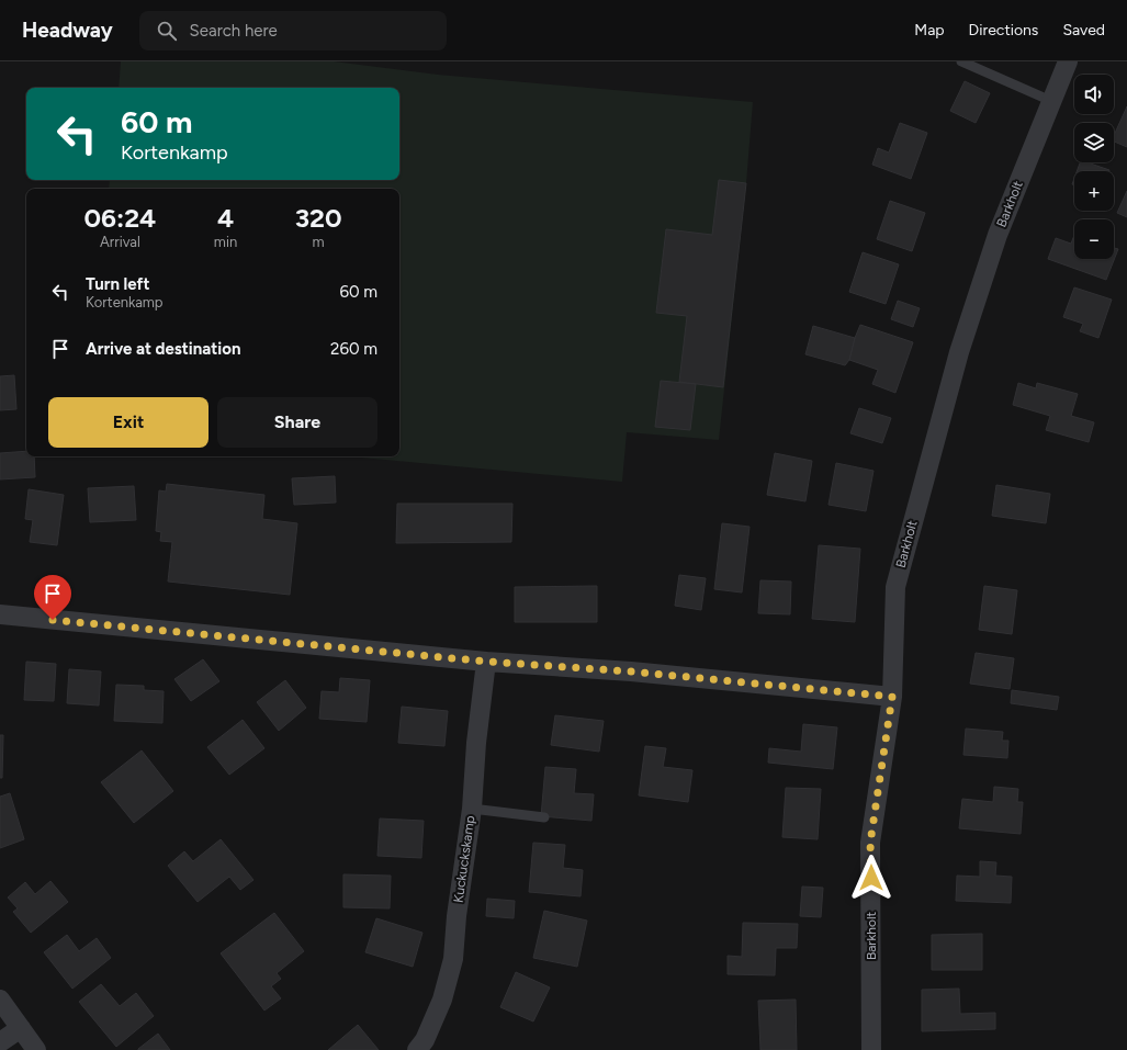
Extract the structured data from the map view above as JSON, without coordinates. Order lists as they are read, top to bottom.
{
  "streets": {
    "street": ["Barkholt", "Kuckuckskamp"]
  },
  "page": {
    "header": "Headway",
    "search": "Search here",
    "nav": ["Map", "Directions", "Saved"],
    "map_buttons": ["+", "−"],
    "turn": ["60 m", "Kortenkamp"],
    "eta": [
      "06:24",
      "Arrival",
      "4",
      "min",
      "320",
      "m"
    ],
    "list": [
      {
        "name": "Turn left",
        "note": "Kortenkamp",
        "value": "60 m"
      },
      {
        "name": "Arrive at destination",
        "value": "260 m"
      }
    ],
    "buttons": ["Exit", "Share"]
  }
}
